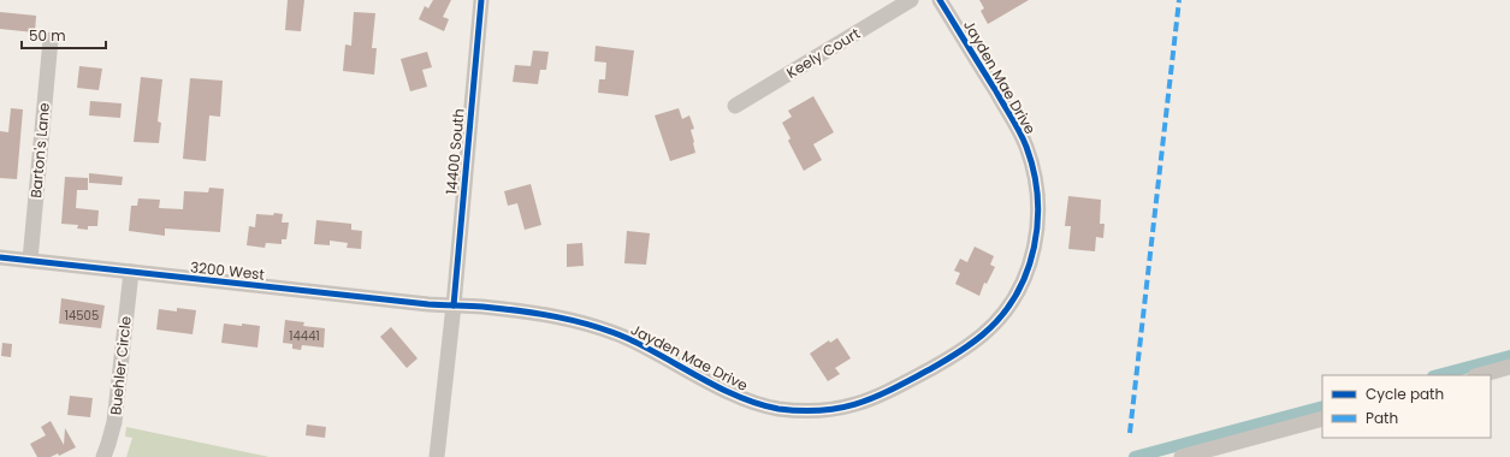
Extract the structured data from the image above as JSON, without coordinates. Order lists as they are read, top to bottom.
{
  "streets": {
    "street": [
      "Keely Court",
      "Jayden Mae Drive",
      "Barton's Lane",
      "14400 South",
      "3200 West",
      "Buehler Circle"
    ]
  },
  "crossings": [
    ["Jayden Mae Drive", "14400 South"],
    ["Jayden Mae Drive", "3200 West"],
    ["Barton's Lane", "3200 West"],
    ["14400 South", "3200 West"],
    ["3200 West", "Buehler Circle"]
  ],
  "house_numbers": ["14505", "14441"],
  "legend": ["Cycle path", "Path"],
  "scale_bar": "50 m"
}
